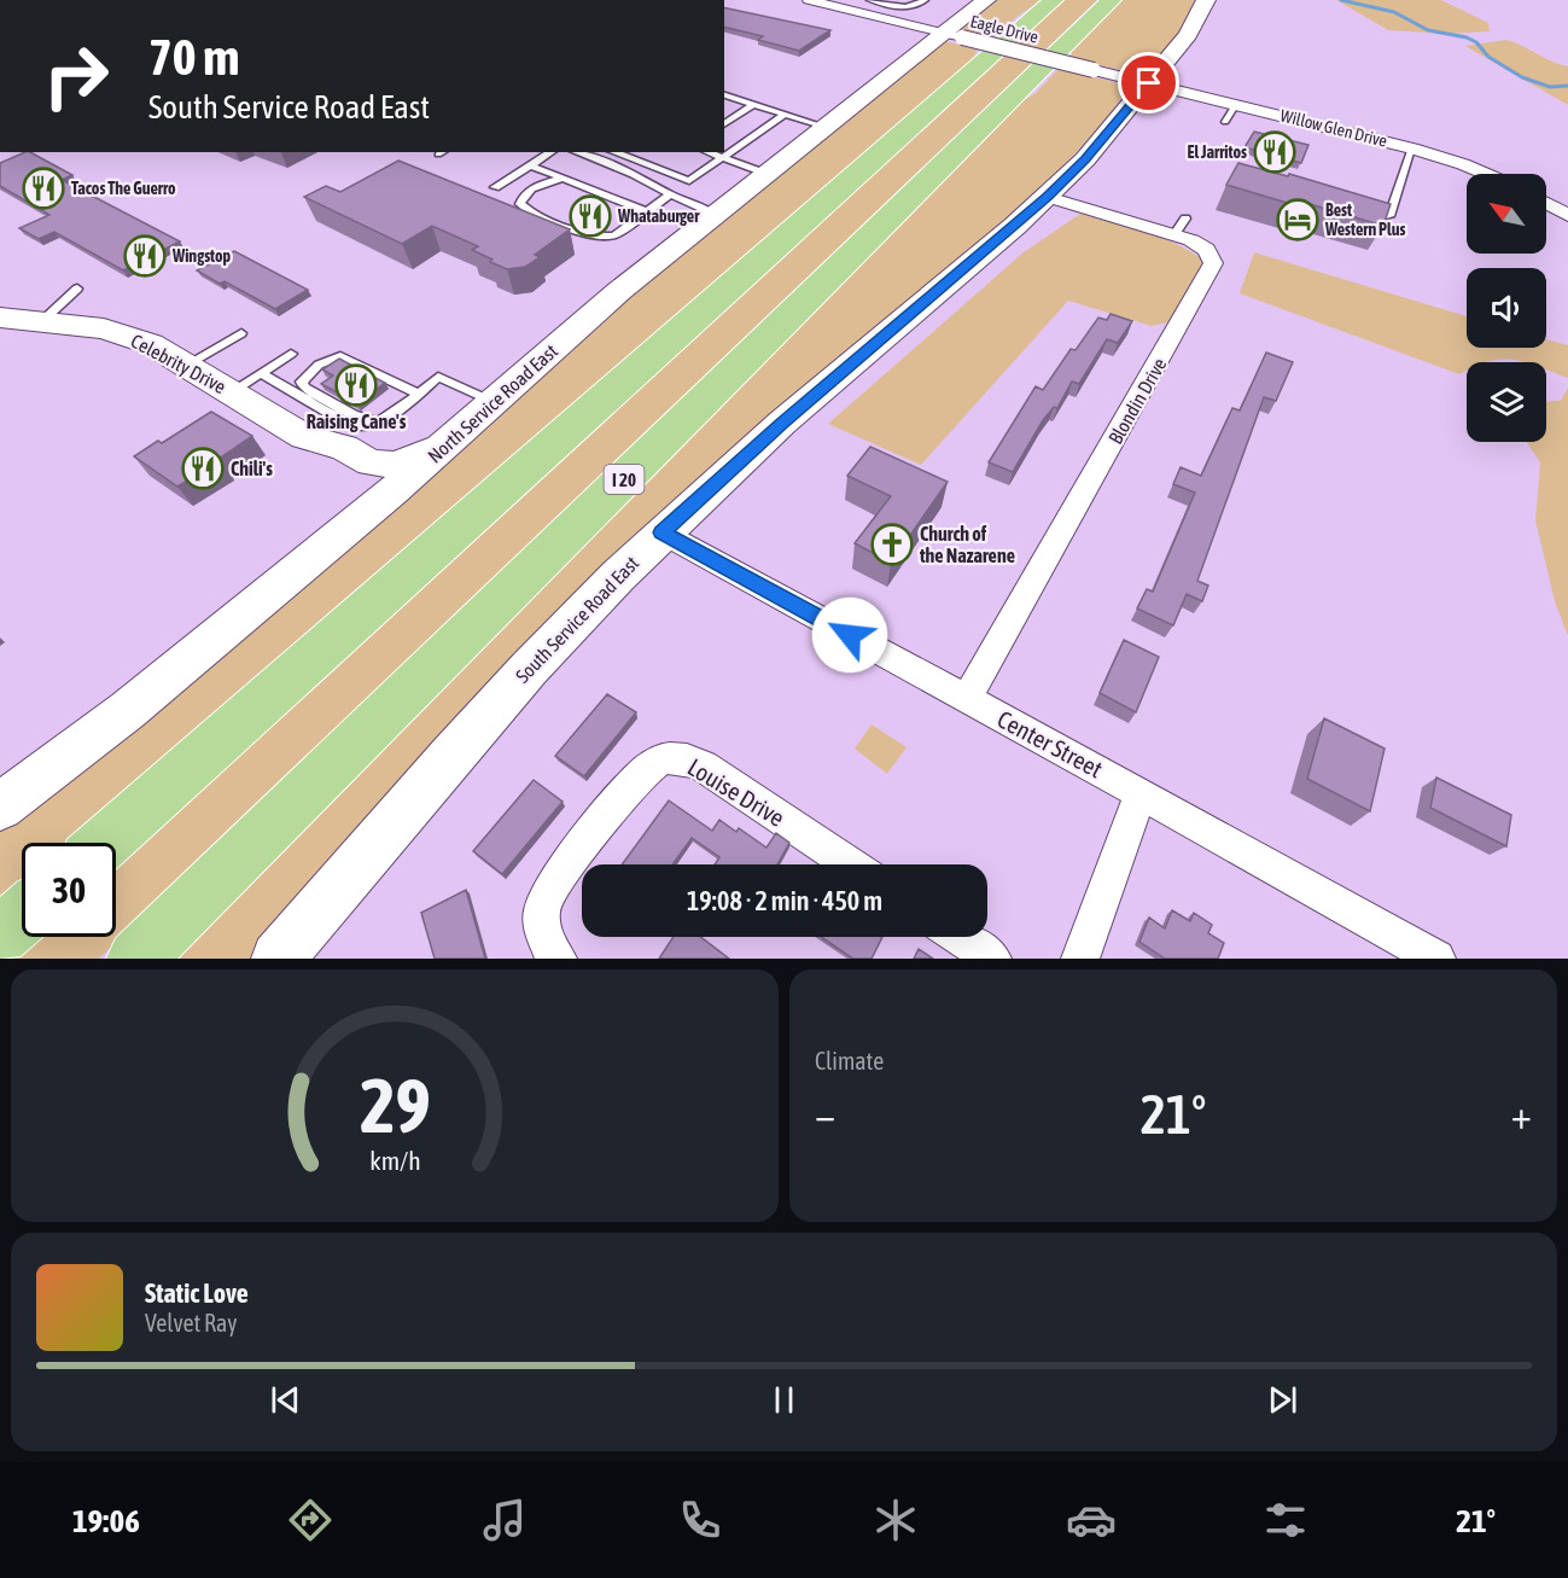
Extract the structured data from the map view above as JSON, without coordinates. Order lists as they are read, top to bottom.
{
  "streets": {
    "highway": ["I 20"],
    "main road": ["Celebrity Drive", "North Service Road East", "South Service Road East"],
    "street": [
      "Eagle Drive",
      "Willow Glen Drive",
      "Blondin Drive",
      "Center Street",
      "Louise Drive"
    ]
  },
  "crossings": [
    ["Eagle Drive", "Willow Glen Drive"],
    ["Eagle Drive", "North Service Road East"],
    ["Eagle Drive", "South Service Road East"],
    ["Willow Glen Drive", "South Service Road East"],
    ["Blondin Drive", "South Service Road East"],
    ["Blondin Drive", "Center Street"],
    ["South Service Road East", "Center Street"]
  ],
  "places": {
    "restaurant": [
      "El Jarritos",
      "Tacos The Guerro",
      "Whataburger",
      "Wingstop",
      "Raising Cane's",
      "Chili's"
    ],
    "hotel": ["Best Western Plus"],
    "church": ["Church of the Nazarene"]
  },
  "north": "top left",
  "page": {
    "turn": ["70 m", "South Service Road East"],
    "limit": "30",
    "trip": "19:08 · 2 min · 450 m",
    "tile": "Climate",
    "heat": ["−", "21°", "+"],
    "song": ["Static Love", "Velvet Ray"],
    "tabs": ["19:06", "21°"],
    "gauge": ["29", "km/h"]
  }
}
